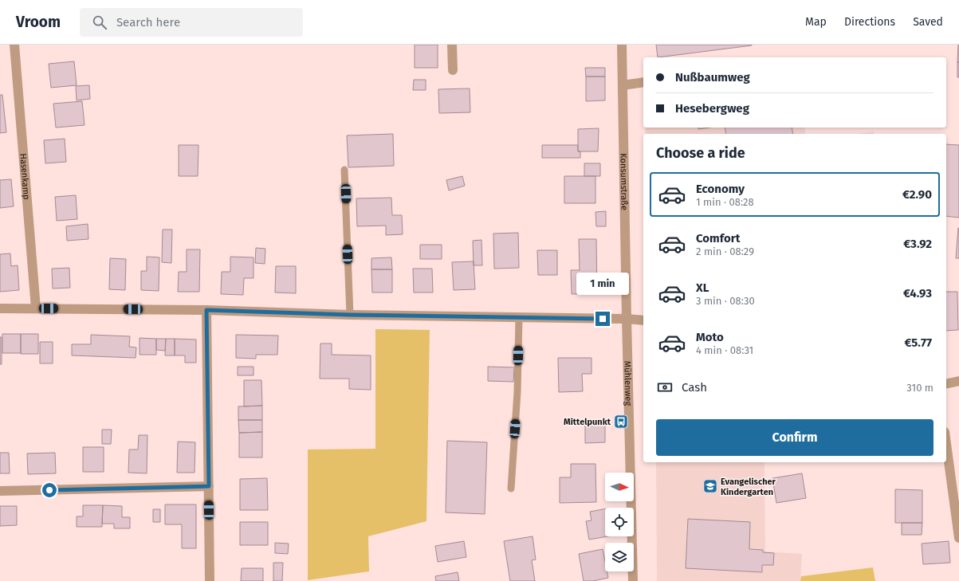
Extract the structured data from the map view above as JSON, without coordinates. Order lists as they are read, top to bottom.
{
  "streets": {
    "street": ["Hasenkamp", "Konsumstraße", "Mühlenweg"]
  },
  "crossings": [
    ["Konsumstraße", "Mühlenweg"]
  ],
  "places": {
    "bus stop": ["Mittelpunkt"],
    "school or university": ["Evangelischer Kindergarten"]
  },
  "north": "right",
  "page": {
    "header": "Vroom",
    "search": "Search here",
    "nav": ["Map", "Directions", "Saved"],
    "banner": ["Nußbaumweg", "Hesebergweg"],
    "heading": "Choose a ride",
    "list": [
      {
        "name": "Economy",
        "note": "1 min · 08:28",
        "value": "€2.90"
      },
      {
        "name": "Comfort",
        "note": "2 min · 08:29",
        "value": "€3.92"
      },
      {
        "name": "XL",
        "note": "3 min · 08:30",
        "value": "€4.93"
      },
      {
        "name": "Moto",
        "note": "4 min · 08:31",
        "value": "€5.77"
      }
    ],
    "bubble": "1 min",
    "pay": ["Cash", "310 m"],
    "buttons": "Confirm"
  }
}
